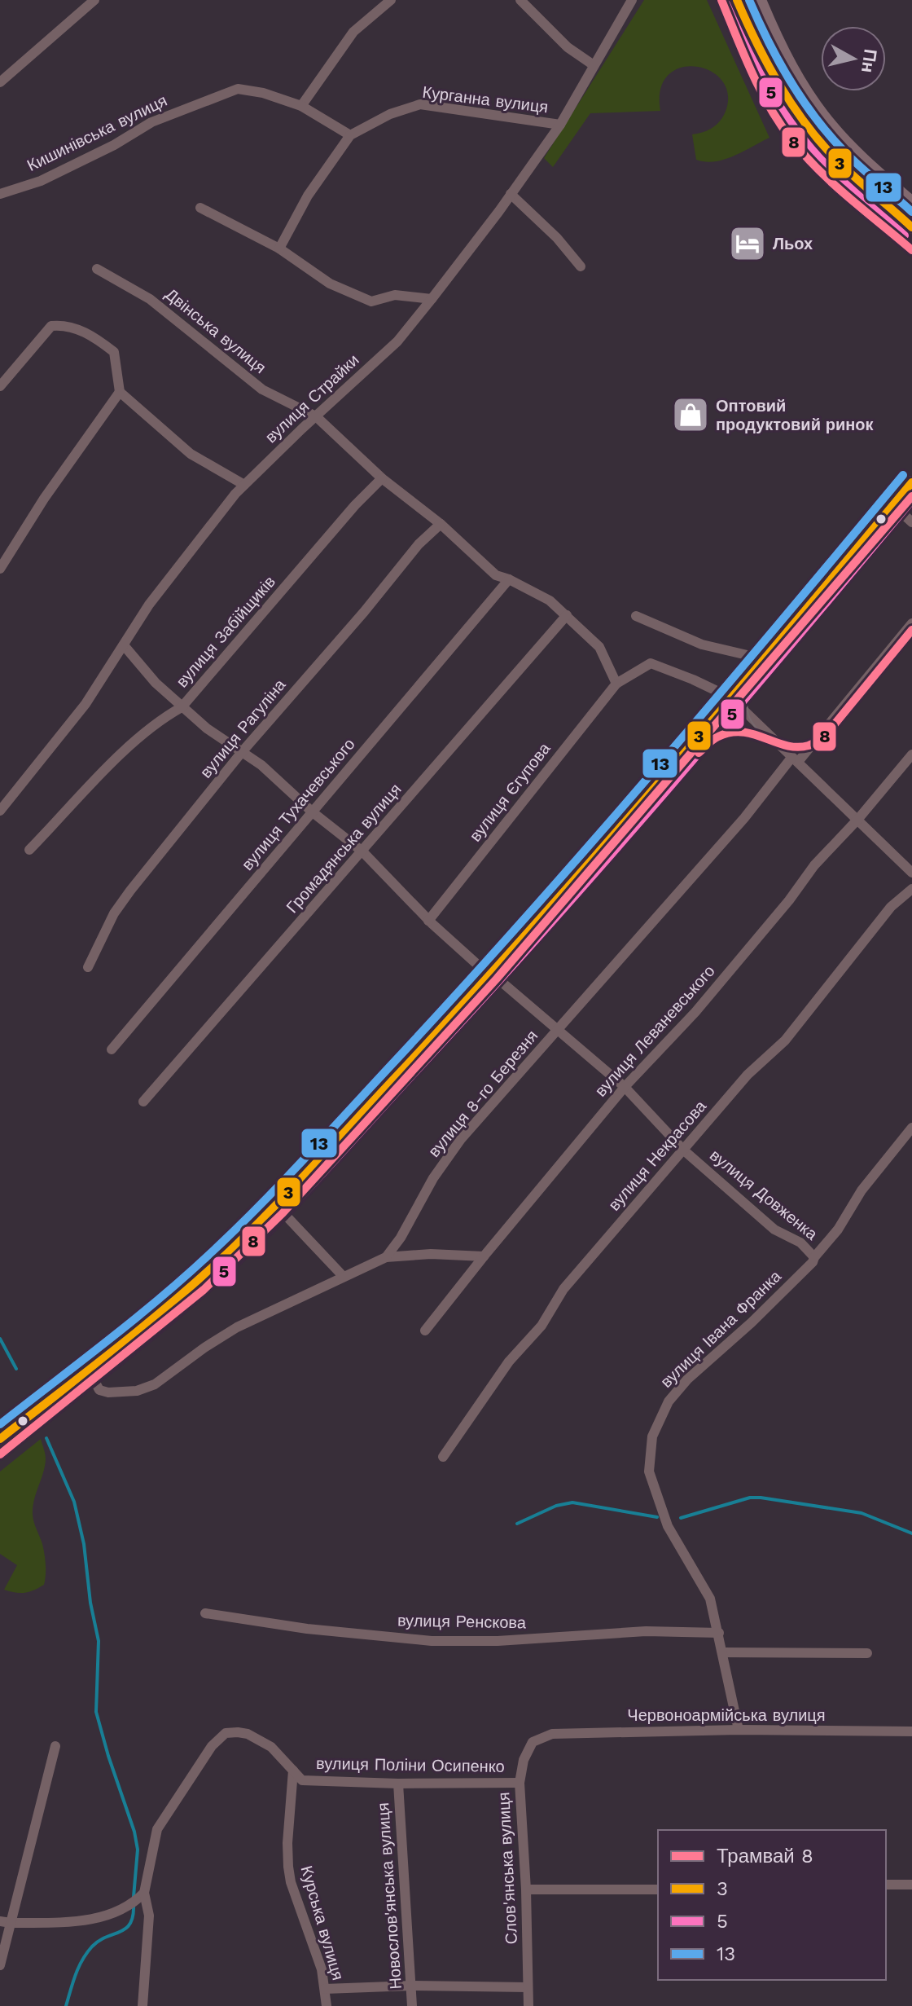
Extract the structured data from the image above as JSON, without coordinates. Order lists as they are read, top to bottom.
{
  "streets": {
    "street": [
      "Курганна вулиця",
      "Кишинівська вулиця",
      "Двінська вулиця",
      "вулиця Страйки",
      "вулиця Забійщиків",
      "вулиця Рагуліна",
      "вулиця Єгупова",
      "вулиця Тухачевського",
      "Громадянська вулиця",
      "вулиця Леваневського",
      "вулиця 8-го Березня",
      "вулиця Некрасова",
      "вулиця Довженка",
      "вулиця Івана Франка",
      "вулиця Ренскова",
      "Червоноармійська вулиця",
      "вулиця Поліни Осипенко",
      "Слов'янська вулиця",
      "Новослов'янська вулиця",
      "Курська вулиця"
    ]
  },
  "crossings": [
    ["Курганна вулиця", "Кишинівська вулиця"],
    ["Курганна вулиця", "вулиця Страйки"],
    ["Двінська вулиця", "вулиця Страйки"],
    ["Двінська вулиця", "вулиця Забійщиків"],
    ["Двінська вулиця", "вулиця Рагуліна"],
    ["Двінська вулиця", "вулиця Єгупова"],
    ["Двінська вулиця", "вулиця Тухачевського"],
    ["Двінська вулиця", "Громадянська вулиця"],
    ["вулиця Страйки", "вулиця Довженка"],
    ["вулиця Забійщиків", "вулиця Довженка"],
    ["вулиця Рагуліна", "вулиця Довженка"],
    ["вулиця Єгупова", "вулиця Довженка"],
    ["вулиця Тухачевського", "вулиця Довженка"],
    ["Громадянська вулиця", "вулиця Довженка"],
    ["вулиця Леваневського", "вулиця Довженка"],
    ["вулиця 8-го Березня", "вулиця Довженка"],
    ["вулиця Некрасова", "вулиця Довженка"],
    ["вулиця Довженка", "вулиця Івана Франка"],
    ["вулиця Івана Франка", "вулиця Ренскова"],
    ["вулиця Івана Франка", "Червоноармійська вулиця"],
    ["Червоноармійська вулиця", "Слов'янська вулиця"],
    ["вулиця Поліни Осипенко", "Слов'янська вулиця"],
    ["вулиця Поліни Осипенко", "Новослов'янська вулиця"],
    ["вулиця Поліни Осипенко", "Курська вулиця"]
  ],
  "places": {
    "hotel": ["Льох"],
    "shop": ["Оптовий продуктовий ринок"]
  },
  "lines": [
    "tram line 8",
    "transit line 3",
    "transit line 13",
    "transit line 5"
  ],
  "legend": [
    "Трамвай 8",
    "3",
    "5",
    "13"
  ],
  "north": "right"
}
